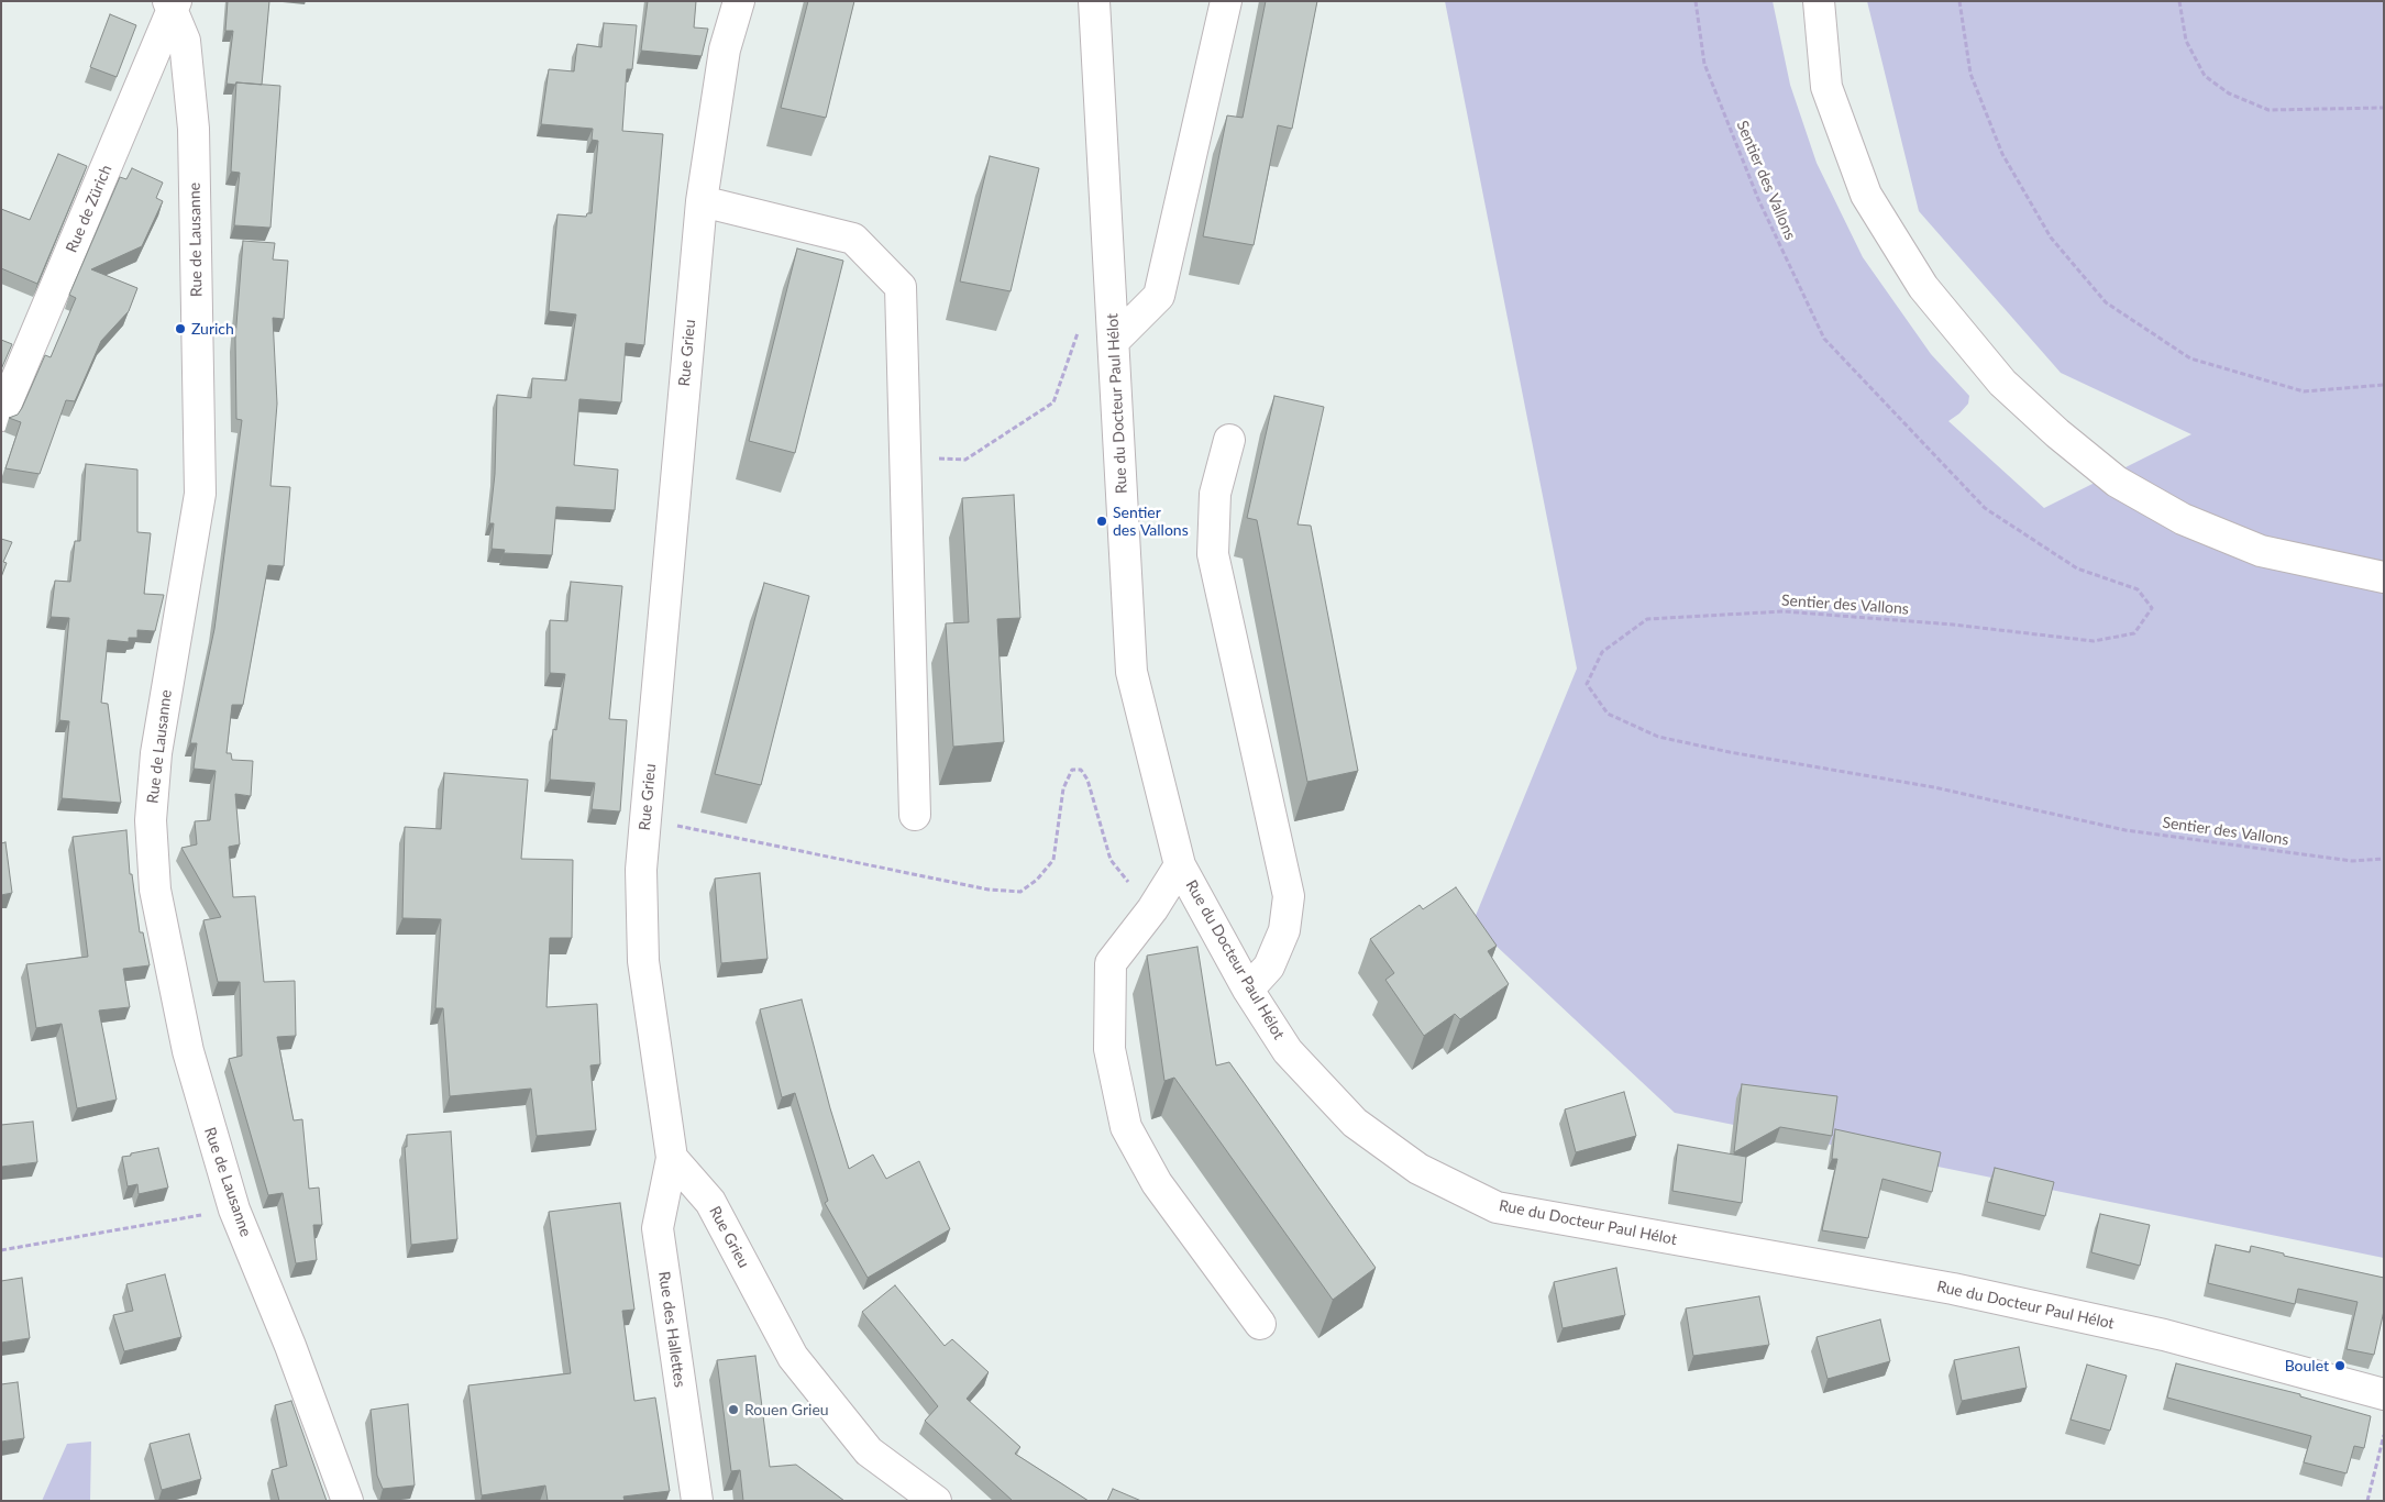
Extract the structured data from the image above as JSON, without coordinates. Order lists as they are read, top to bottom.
{
  "streets": {
    "street": [
      "Rue de Zürich",
      "Rue de Lausanne",
      "Rue Grieu",
      "Rue du Docteur Paul Hélot",
      "Rue des Hallettes"
    ],
    "path": ["Sentier des Vallons"]
  },
  "crossings": [
    ["Rue de Zürich", "Rue de Lausanne"],
    ["Rue Grieu", "Rue des Hallettes"]
  ],
  "places": [
    "Zurich",
    "Sentier des Vallons",
    "Boulet",
    "Rouen Grieu"
  ]
}
